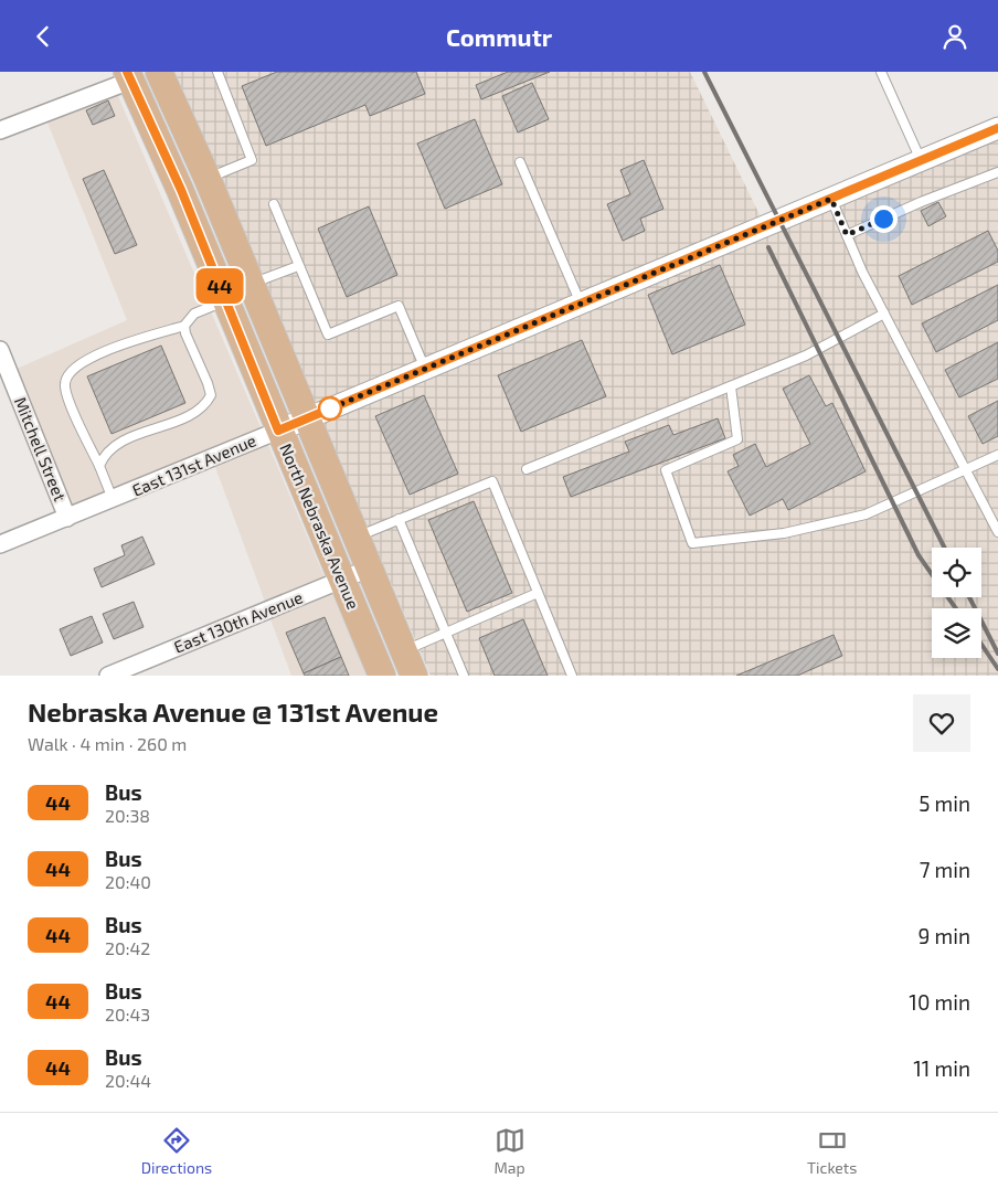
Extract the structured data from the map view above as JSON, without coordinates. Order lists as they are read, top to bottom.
{
  "streets": {
    "main road": ["North Nebraska Avenue"],
    "street": ["Mitchell Street", "East 131st Avenue", "East 130th Avenue"]
  },
  "crossings": [
    ["Mitchell Street", "East 131st Avenue"],
    ["East 131st Avenue", "North Nebraska Avenue"],
    ["North Nebraska Avenue", "East 130th Avenue"]
  ],
  "lines": ["bus line 44"],
  "page": {
    "header": "Commutr",
    "on_map": "44",
    "heading": ["Nebraska Avenue @ 131st Avenue", "Walk · 4 min · 260 m"],
    "list": [
      {
        "mark": "44",
        "name": "Bus",
        "note": "20:38",
        "value": "5 min"
      },
      {
        "mark": "44",
        "name": "Bus",
        "note": "20:40",
        "value": "7 min"
      },
      {
        "mark": "44",
        "name": "Bus",
        "note": "20:42",
        "value": "9 min"
      },
      {
        "mark": "44",
        "name": "Bus",
        "note": "20:43",
        "value": "10 min"
      },
      {
        "mark": "44",
        "name": "Bus",
        "note": "20:44",
        "value": "11 min"
      }
    ],
    "tabs": ["Directions", "Map", "Tickets"]
  }
}
